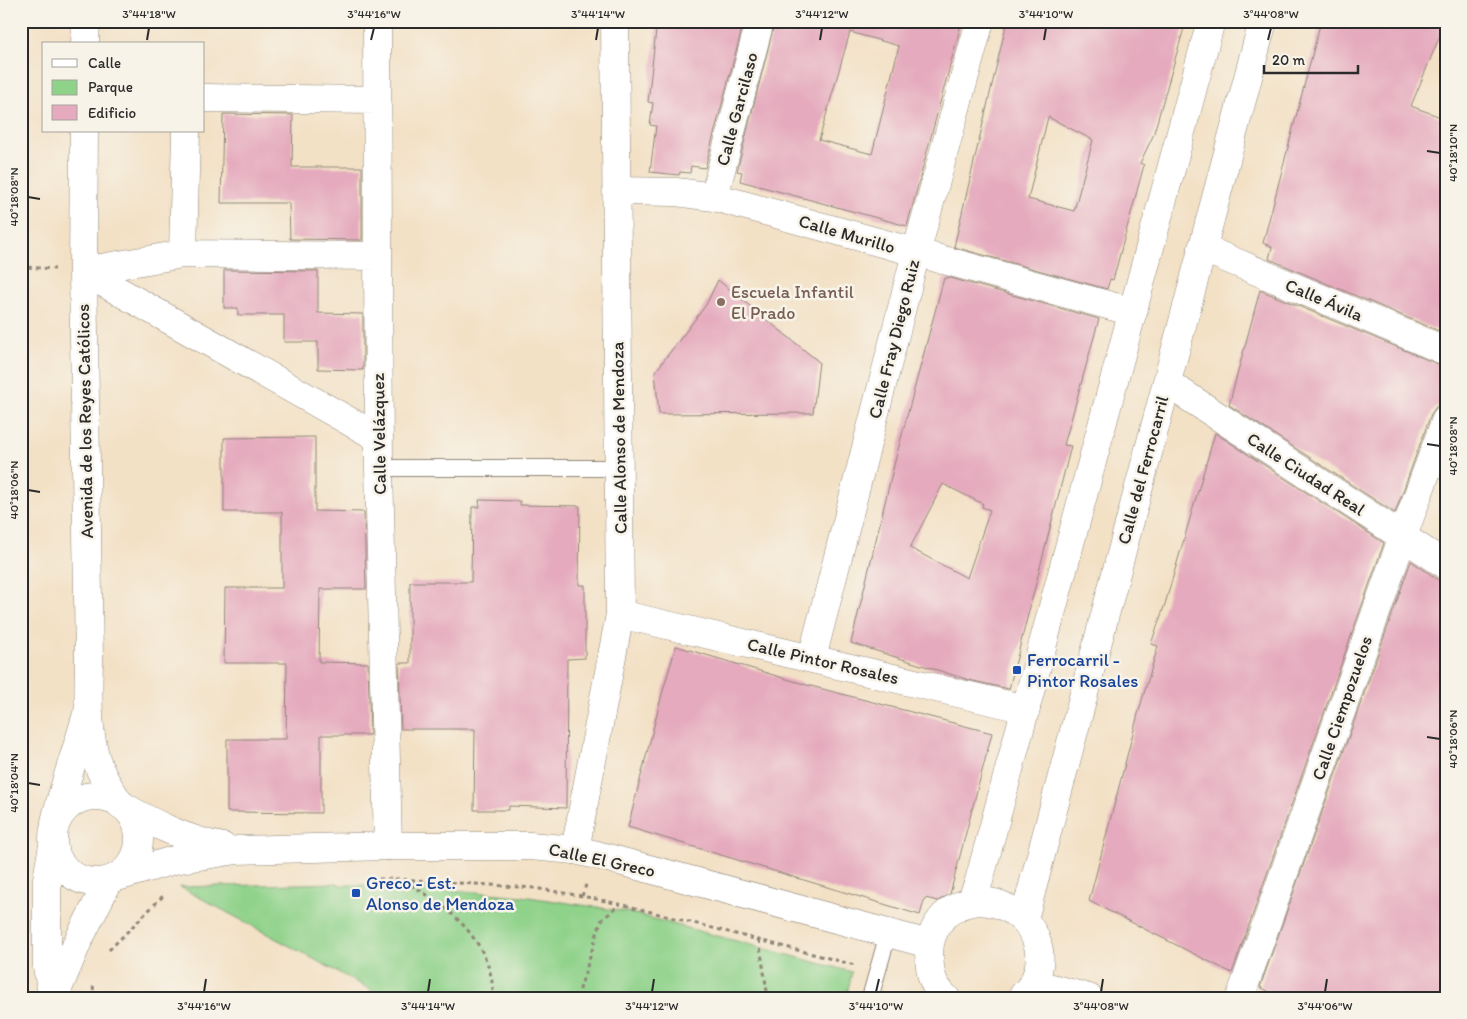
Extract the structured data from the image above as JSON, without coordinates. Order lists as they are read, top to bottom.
{
  "streets": {
    "street": [
      "Calle Garcilaso",
      "Calle Murillo",
      "Calle Ávila",
      "Calle Fray Diego Ruiz",
      "Avenida de los Reyes Católicos",
      "Calle Velázquez",
      "Calle Alonso de Mendoza",
      "Calle del Ferrocarril",
      "Calle Ciudad Real",
      "Calle Pintor Rosales",
      "Calle Ciempozuelos",
      "Calle El Greco"
    ]
  },
  "crossings": [
    ["Calle Garcilaso", "Calle Murillo"],
    ["Calle Murillo", "Calle Fray Diego Ruiz"],
    ["Calle Murillo", "Calle Alonso de Mendoza"],
    ["Calle Ávila", "Calle del Ferrocarril"],
    ["Calle Fray Diego Ruiz", "Calle Pintor Rosales"],
    ["Avenida de los Reyes Católicos", "Calle El Greco"],
    ["Calle Velázquez", "Calle El Greco"],
    ["Calle Alonso de Mendoza", "Calle Pintor Rosales"],
    ["Calle Alonso de Mendoza", "Calle El Greco"],
    ["Calle del Ferrocarril", "Calle Ciudad Real"],
    ["Calle Ciudad Real", "Calle Ciempozuelos"]
  ],
  "places": {
    "other": ["Escuela Infantil El Prado"],
    "transit": ["Ferrocarril - Pintor Rosales", "Greco - Est. Alonso de Mendoza"]
  },
  "legend": ["Calle", "Parque", "Edificio"],
  "scale_bar": "20 m",
  "coordinates": [
    "3°44'18\"W",
    "3°44'16\"W",
    "3°44'14\"W",
    "3°44'12\"W",
    "3°44'10\"W",
    "3°44'08\"W",
    "40°18'10\"N",
    "40°18'08\"N",
    "40°18'06\"N",
    "40°18'04\"N",
    "3°44'06\"W"
  ]
}
